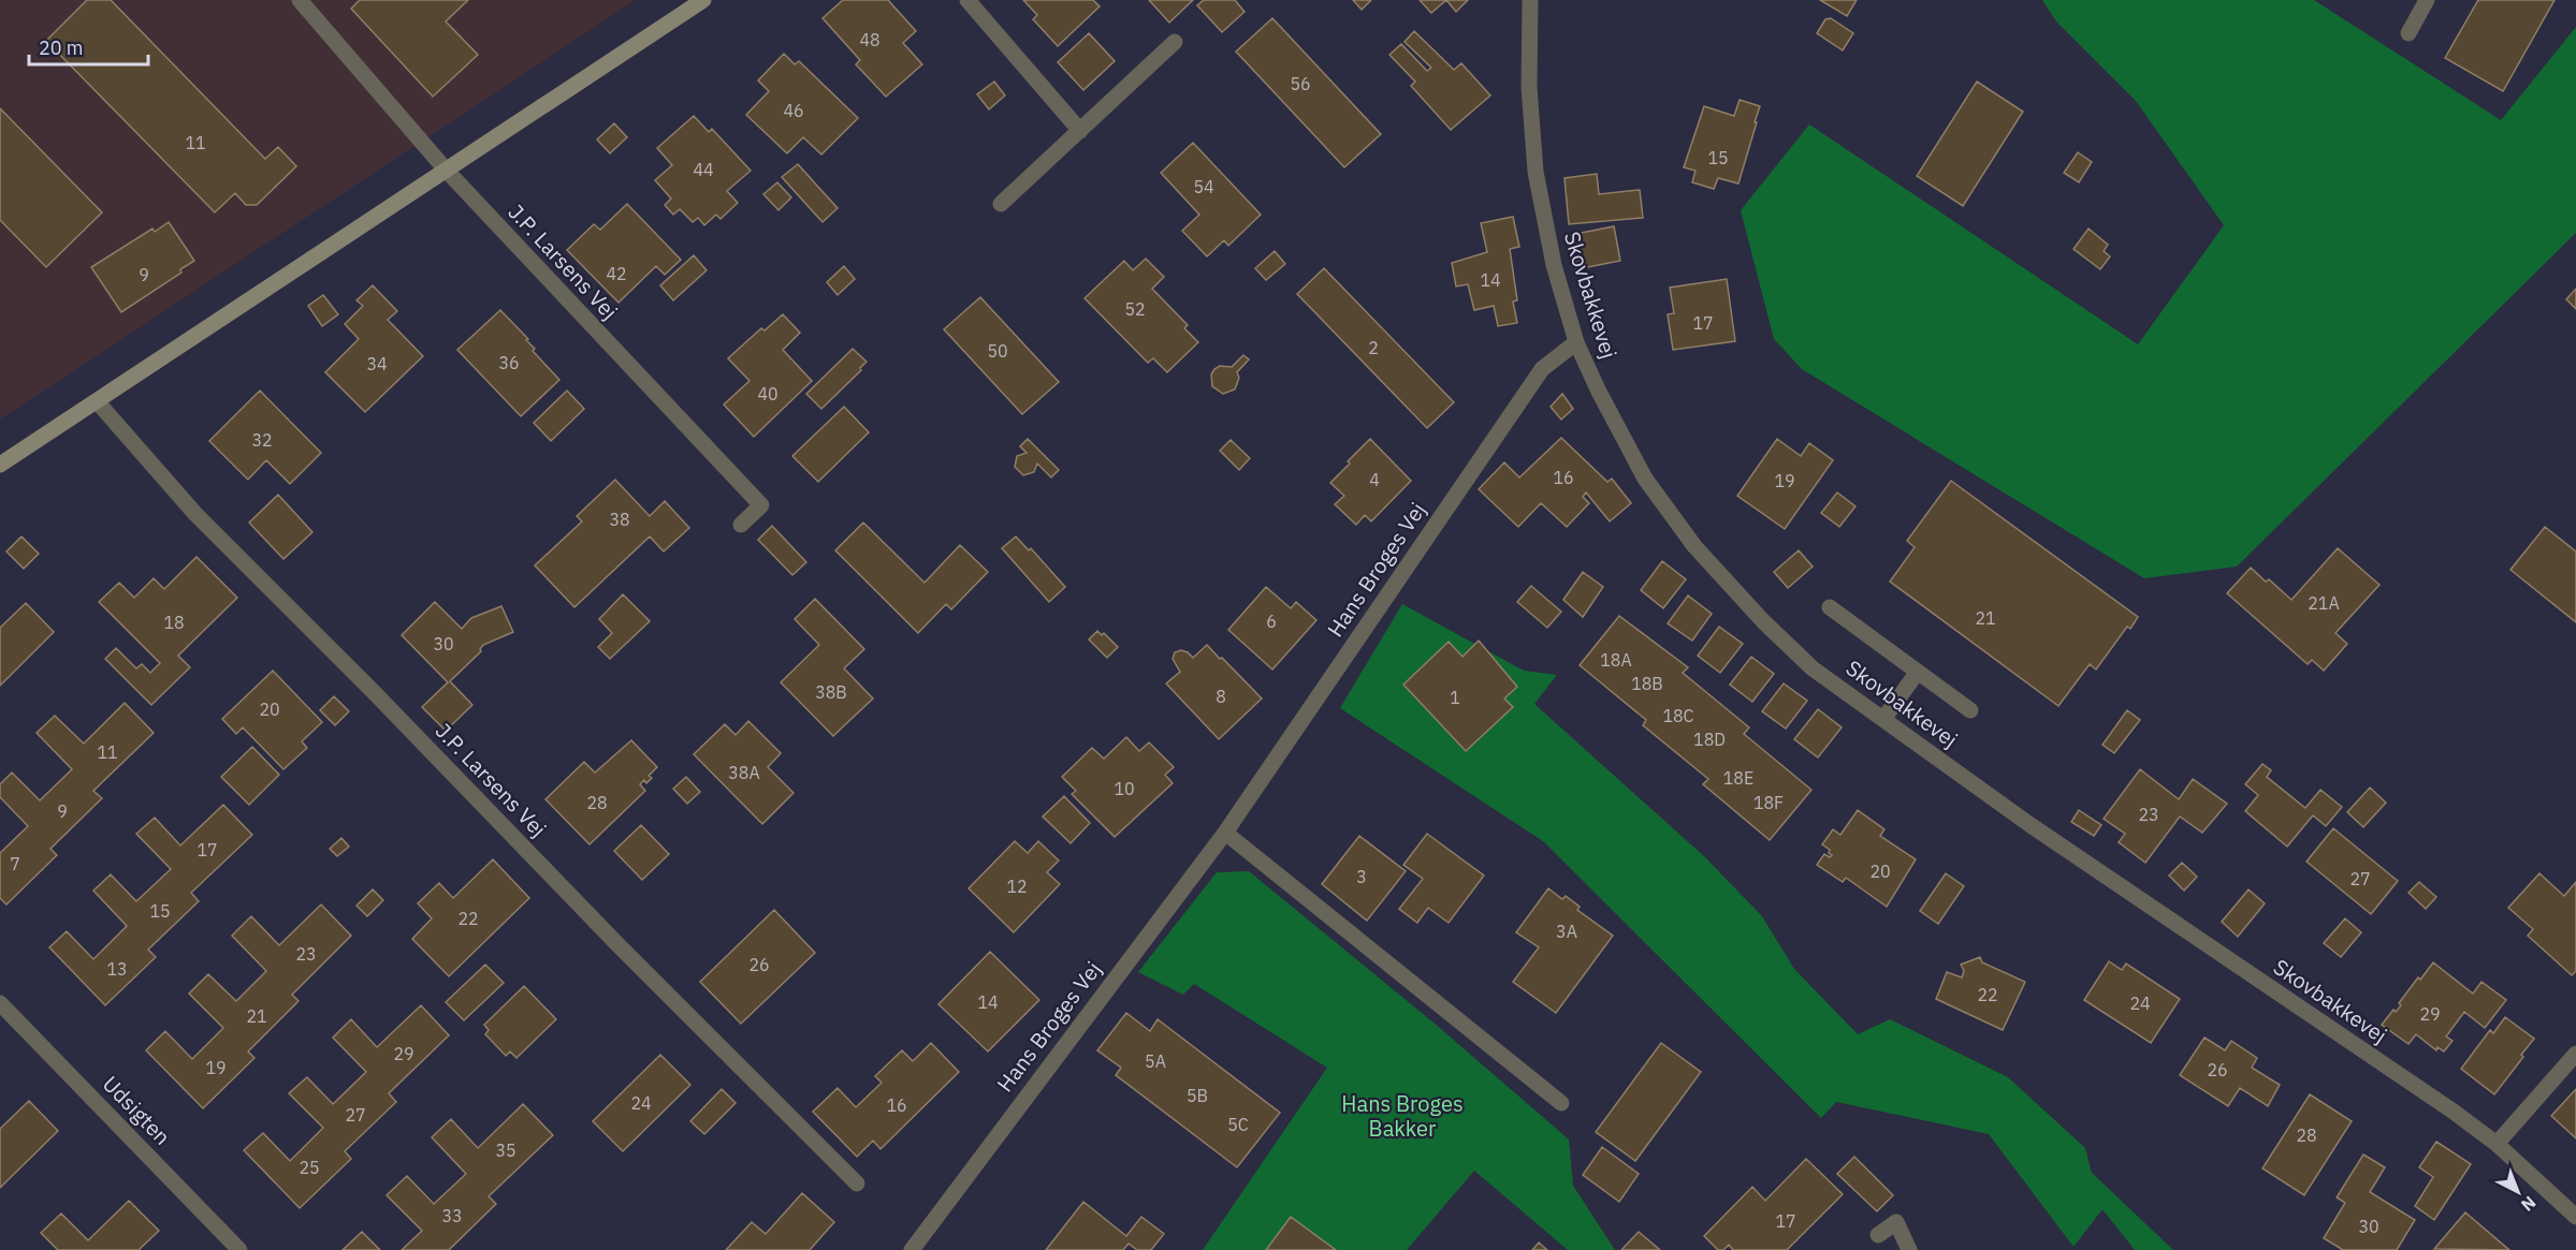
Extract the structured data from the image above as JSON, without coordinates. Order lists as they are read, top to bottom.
{
  "streets": {
    "street": [
      "J.P. Larsens Vej",
      "Skovbakkevej",
      "Hans Broges Vej",
      "Udsigten"
    ]
  },
  "crossings": [
    ["Skovbakkevej", "Hans Broges Vej"]
  ],
  "parks": ["Hans Broges Bakker"],
  "house_numbers": [
    "48",
    "56",
    "46",
    "11",
    "15",
    "44",
    "54",
    "42",
    "9",
    "14",
    "52",
    "17",
    "2",
    "50",
    "36",
    "34",
    "40",
    "32",
    "16",
    "4",
    "19",
    "38",
    "21A",
    "21",
    "6",
    "18",
    "30",
    "18A",
    "18B",
    "38B",
    "8",
    "1",
    "20",
    "18C",
    "18D",
    "11",
    "38A",
    "18E",
    "10",
    "28",
    "18F",
    "9",
    "23",
    "17",
    "7",
    "20",
    "3",
    "27",
    "12",
    "15",
    "22",
    "3A",
    "23",
    "26",
    "13",
    "22",
    "14",
    "24",
    "29",
    "21",
    "29",
    "5A",
    "19",
    "26",
    "5B",
    "24",
    "16",
    "27",
    "5C",
    "28",
    "35",
    "25",
    "33",
    "17",
    "30"
  ],
  "scale_bar": "20 m",
  "north": "bottom right"
}
